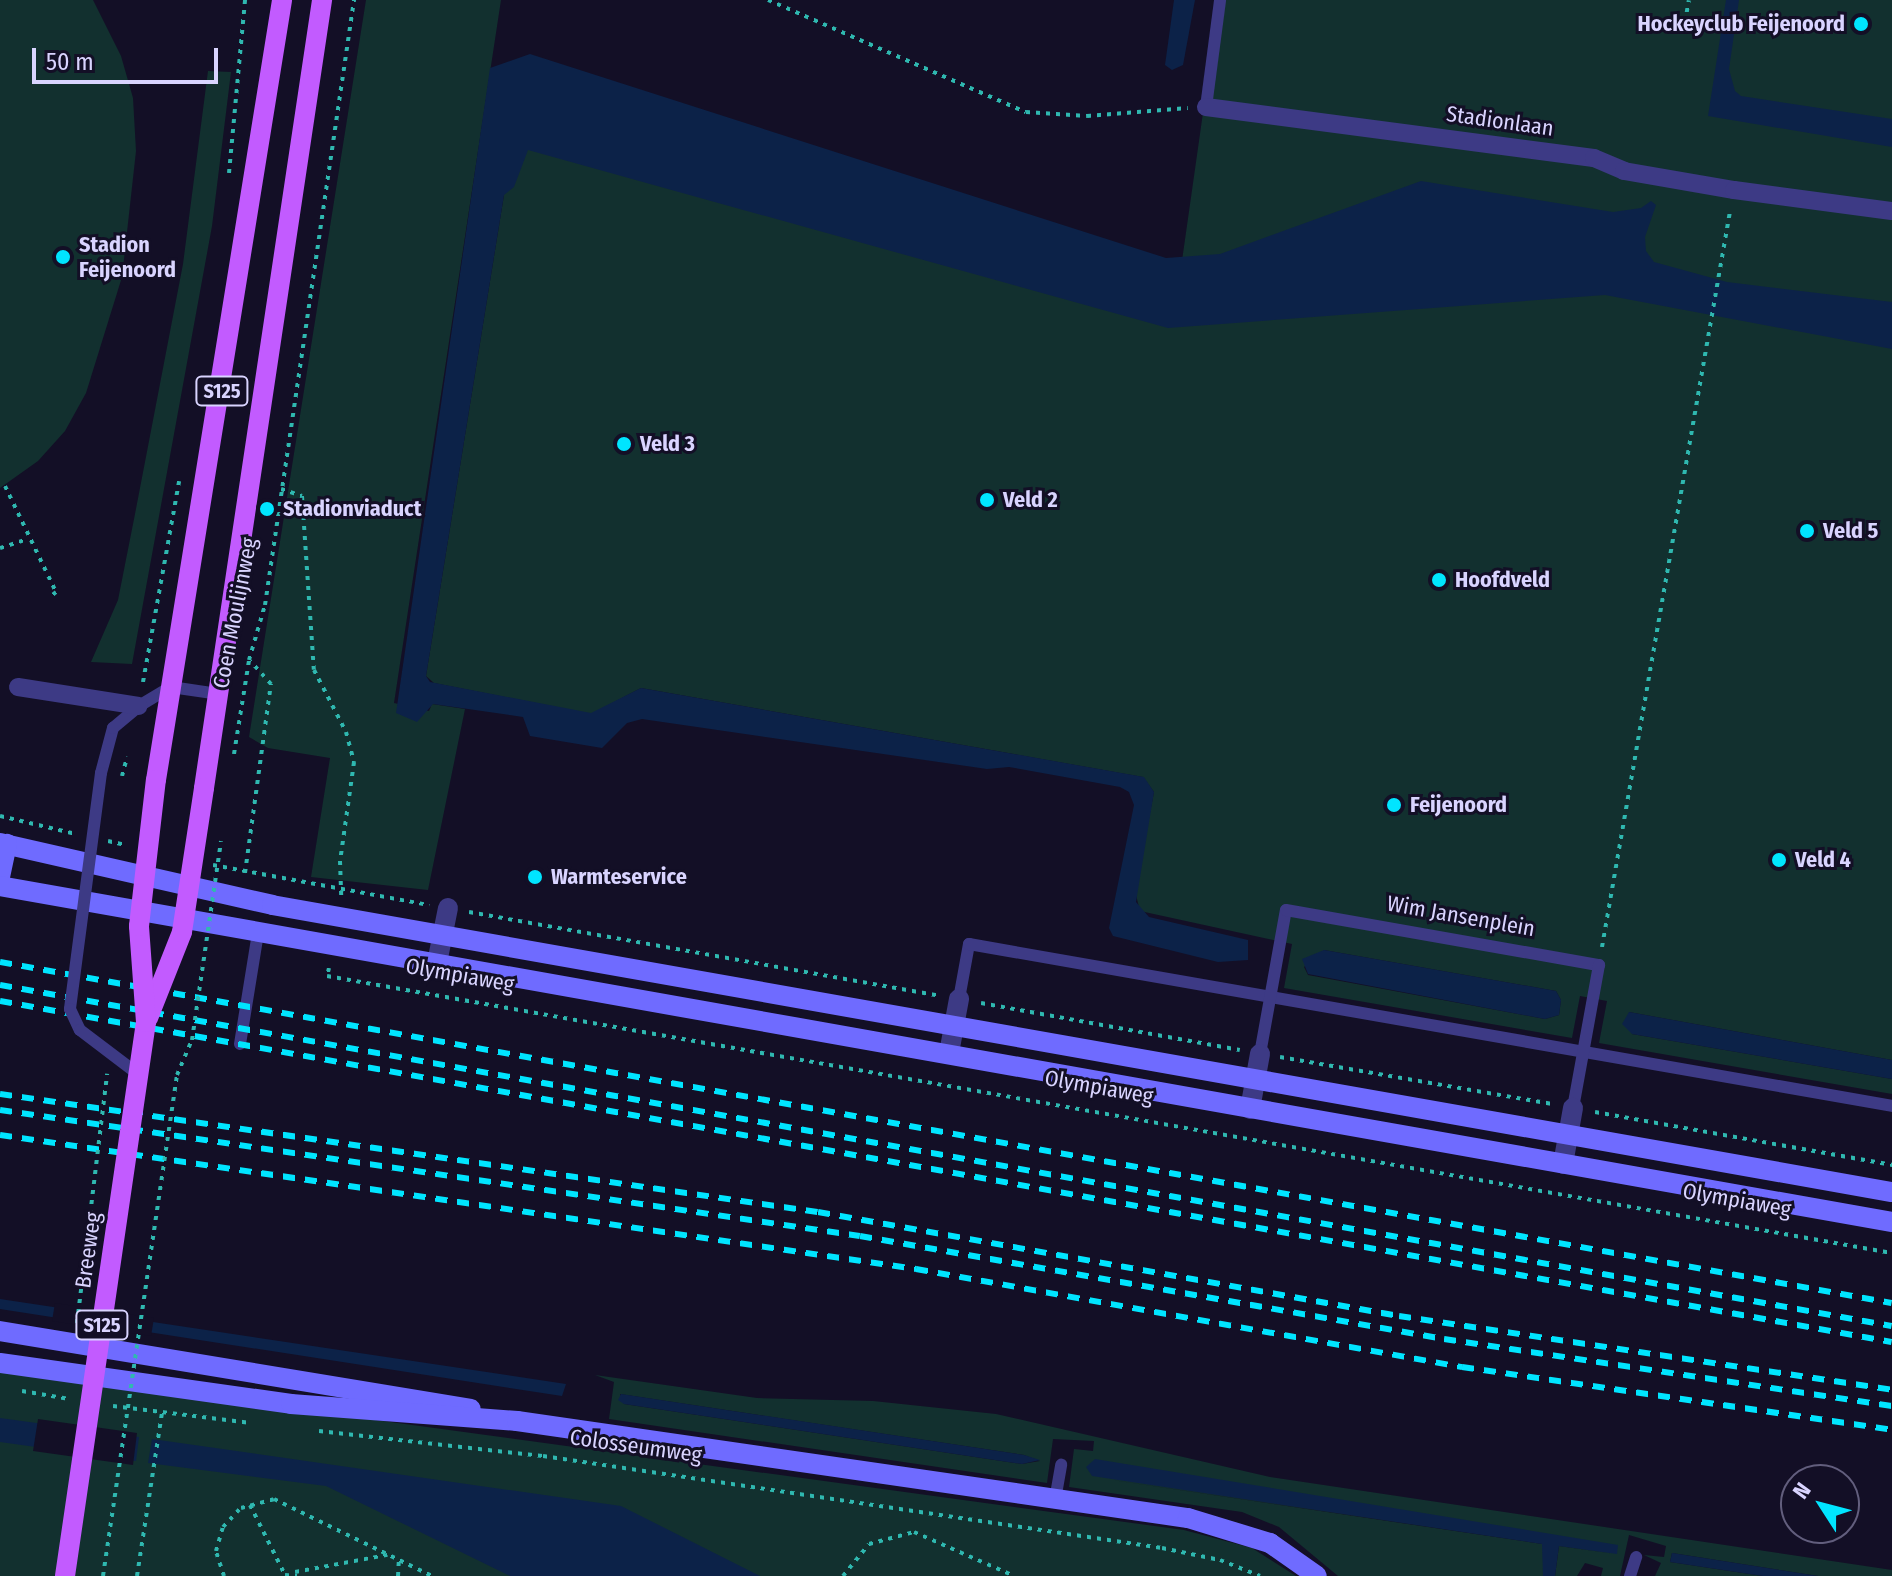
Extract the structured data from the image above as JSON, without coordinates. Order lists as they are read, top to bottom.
{
  "streets": {
    "main road": [
      "S125",
      "Coen Moulijnweg",
      "Olympiaweg",
      "Breeweg",
      "Colosseumweg"
    ],
    "street": ["Stadionlaan", "Wim Jansenplein"]
  },
  "crossings": [
    ["Coen Moulijnweg", "Breeweg"],
    ["Wim Jansenplein", "Olympiaweg"]
  ],
  "places": [
    "Hockeyclub Feijenoord",
    "Stadion Feijenoord",
    "Veld 3",
    "Veld 2",
    "Stadionviaduct",
    "Veld 5",
    "Hoofdveld",
    "Feijenoord",
    "Veld 4",
    "Warmteservice"
  ],
  "scale_bar": "50 m",
  "north": "top left"
}
